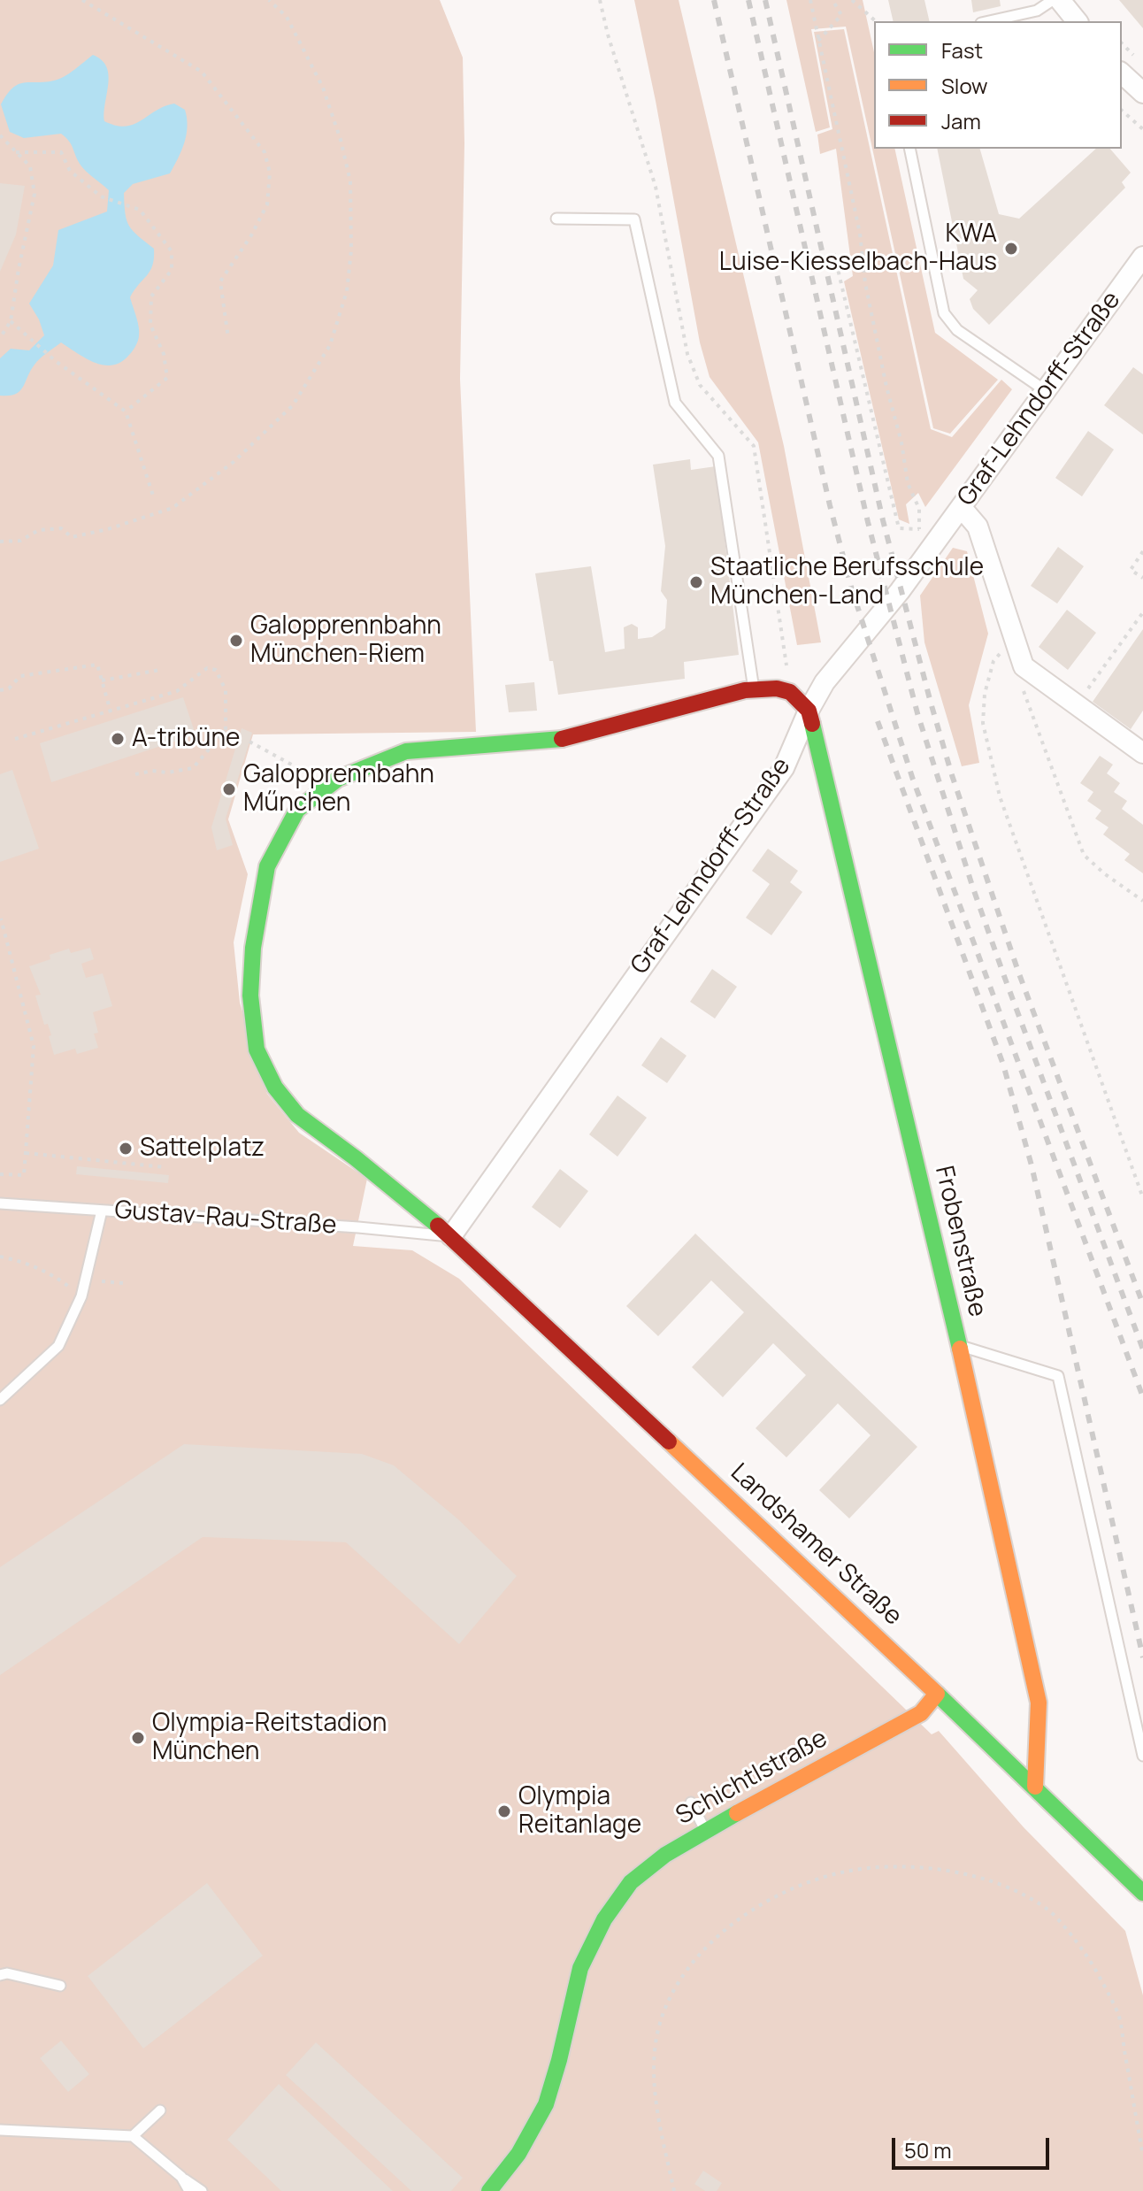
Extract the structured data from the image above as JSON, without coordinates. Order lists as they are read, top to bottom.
{
  "streets": {
    "street": [
      "Graf-Lehndorff-Straße",
      "Frobenstraße",
      "Landshamer Straße",
      "Schichtlstraße"
    ],
    "lane": ["Gustav-Rau-Straße"]
  },
  "crossings": [
    ["Graf-Lehndorff-Straße", "Gustav-Rau-Straße"],
    ["Graf-Lehndorff-Straße", "Frobenstraße"],
    ["Graf-Lehndorff-Straße", "Landshamer Straße"],
    ["Gustav-Rau-Straße", "Landshamer Straße"],
    ["Frobenstraße", "Landshamer Straße"],
    ["Landshamer Straße", "Schichtlstraße"]
  ],
  "places": [
    "KWA Luise-Kiesselbach-Haus",
    "Staatliche Berufsschule München-Land",
    "Galopprennbahn München-Riem",
    "A-tribüne",
    "Galopprennbahn Műnchen",
    "Sattelplatz",
    "Olympia-Reitstadion München",
    "Olympia Reitanlage"
  ],
  "legend": ["Fast", "Slow", "Jam"],
  "scale_bar": "50 m"
}
